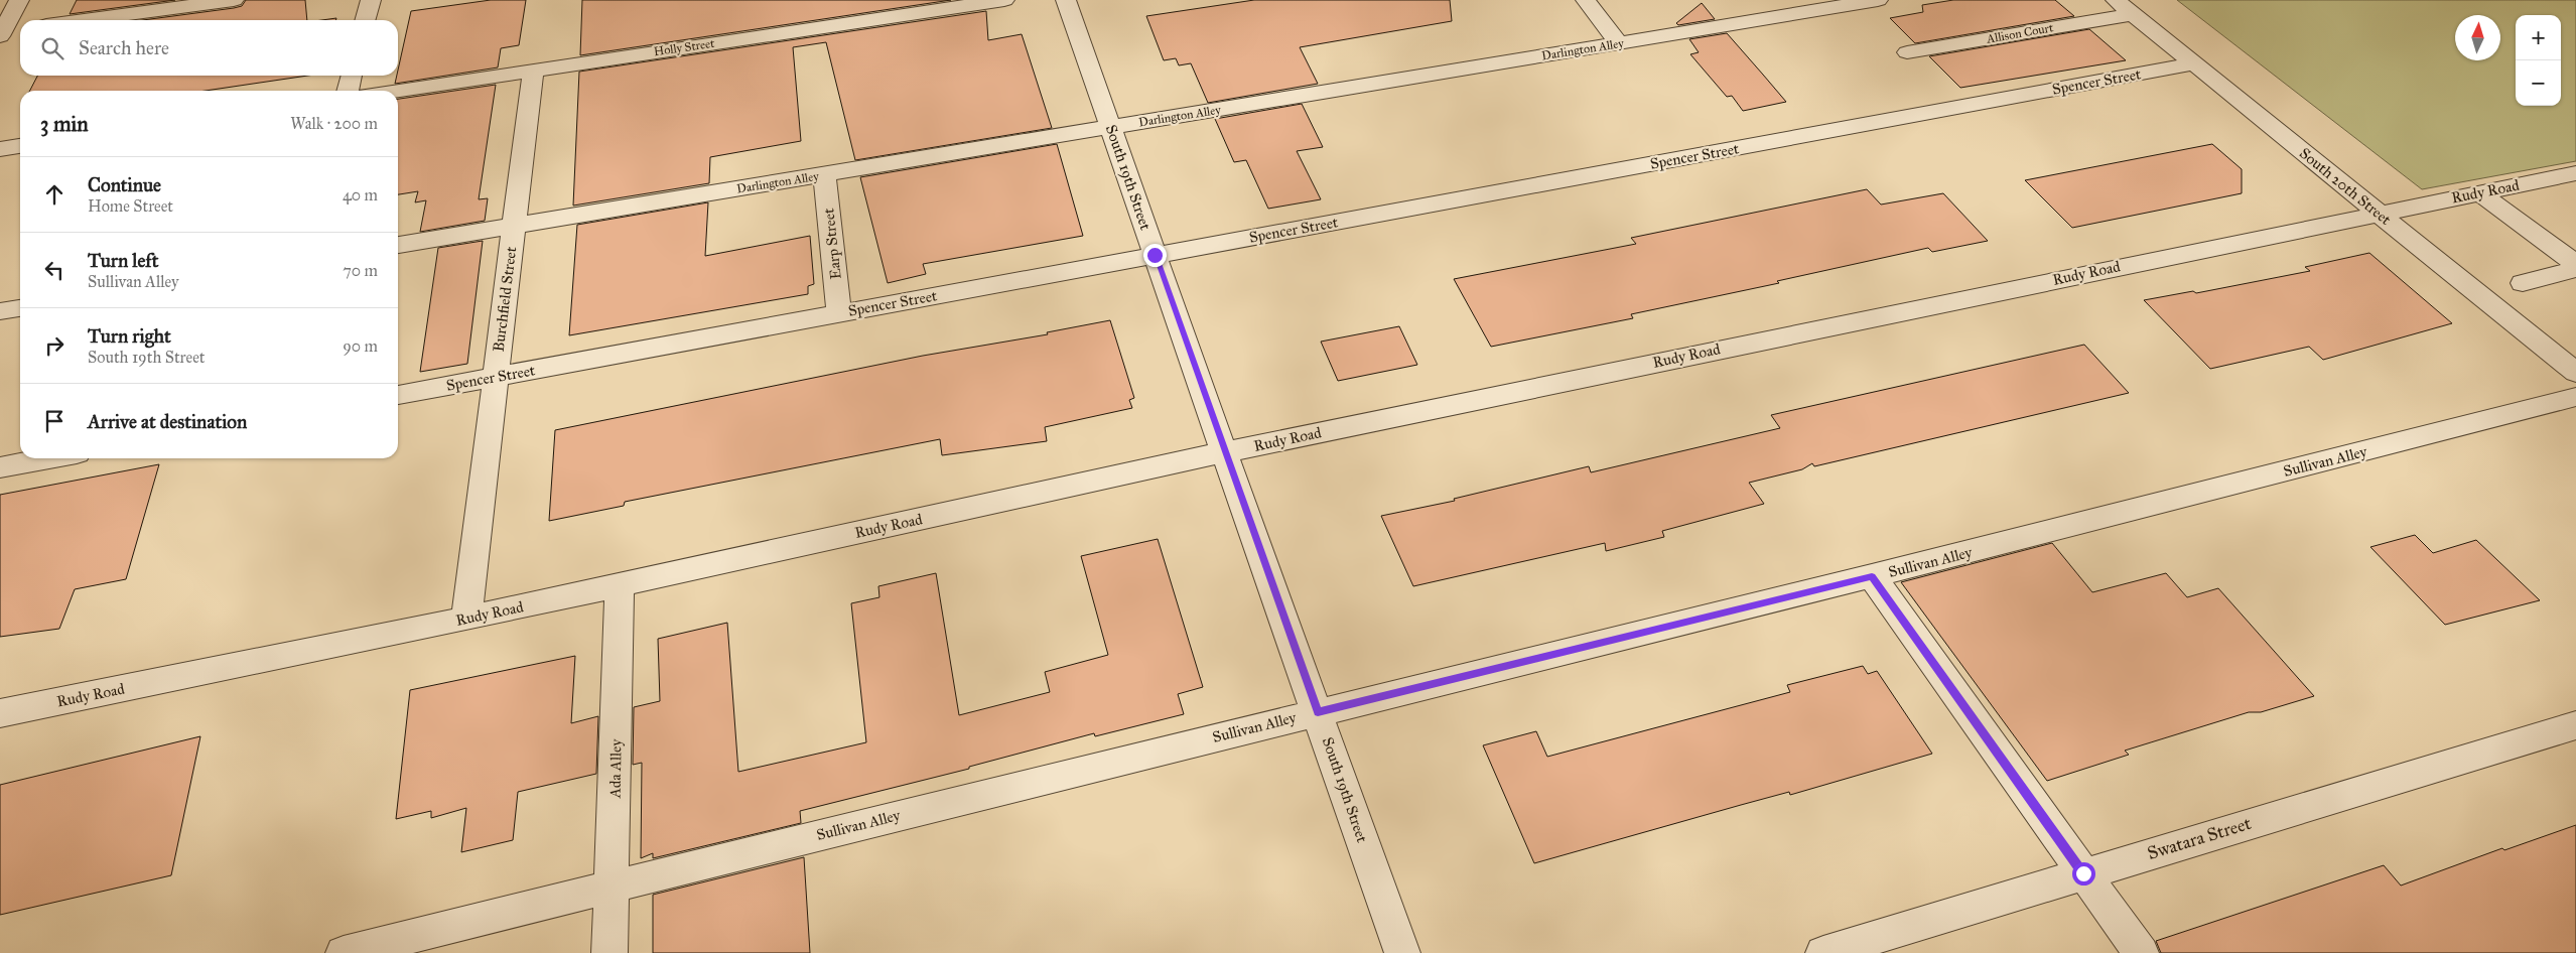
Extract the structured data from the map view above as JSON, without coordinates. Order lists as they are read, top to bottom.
{
  "streets": {
    "street": [
      "Allison Court",
      "Holly Street",
      "Darlington Alley",
      "Spencer Street",
      "South 19th Street",
      "South 20th Street",
      "Rudy Road",
      "Earp Street",
      "Burchfield Street",
      "Sullivan Alley",
      "Ada Alley",
      "Swatara Street"
    ]
  },
  "crossings": [
    ["Allison Court", "South 20th Street"],
    ["Holly Street", "Burchfield Street"],
    ["Darlington Alley", "South 19th Street"],
    ["Darlington Alley", "Earp Street"],
    ["Darlington Alley", "Burchfield Street"],
    ["Spencer Street", "South 19th Street"],
    ["Spencer Street", "South 20th Street"],
    ["Spencer Street", "Earp Street"],
    ["Spencer Street", "Burchfield Street"],
    ["South 19th Street", "Rudy Road"],
    ["South 19th Street", "Sullivan Alley"],
    ["South 20th Street", "Rudy Road"],
    ["Rudy Road", "Burchfield Street"],
    ["Rudy Road", "Ada Alley"],
    ["Sullivan Alley", "Ada Alley"]
  ],
  "north": "top",
  "page": {
    "map_buttons": ["+", "−"],
    "search": "Search here",
    "heading": ["3 min", "Walk · 200 m"],
    "list": [
      ["Continue", "Home Street", "40 m"],
      ["Turn left", "Sullivan Alley", "70 m"],
      ["Turn right", "South 19th Street", "90 m"],
      "Arrive at destination"
    ]
  }
}
